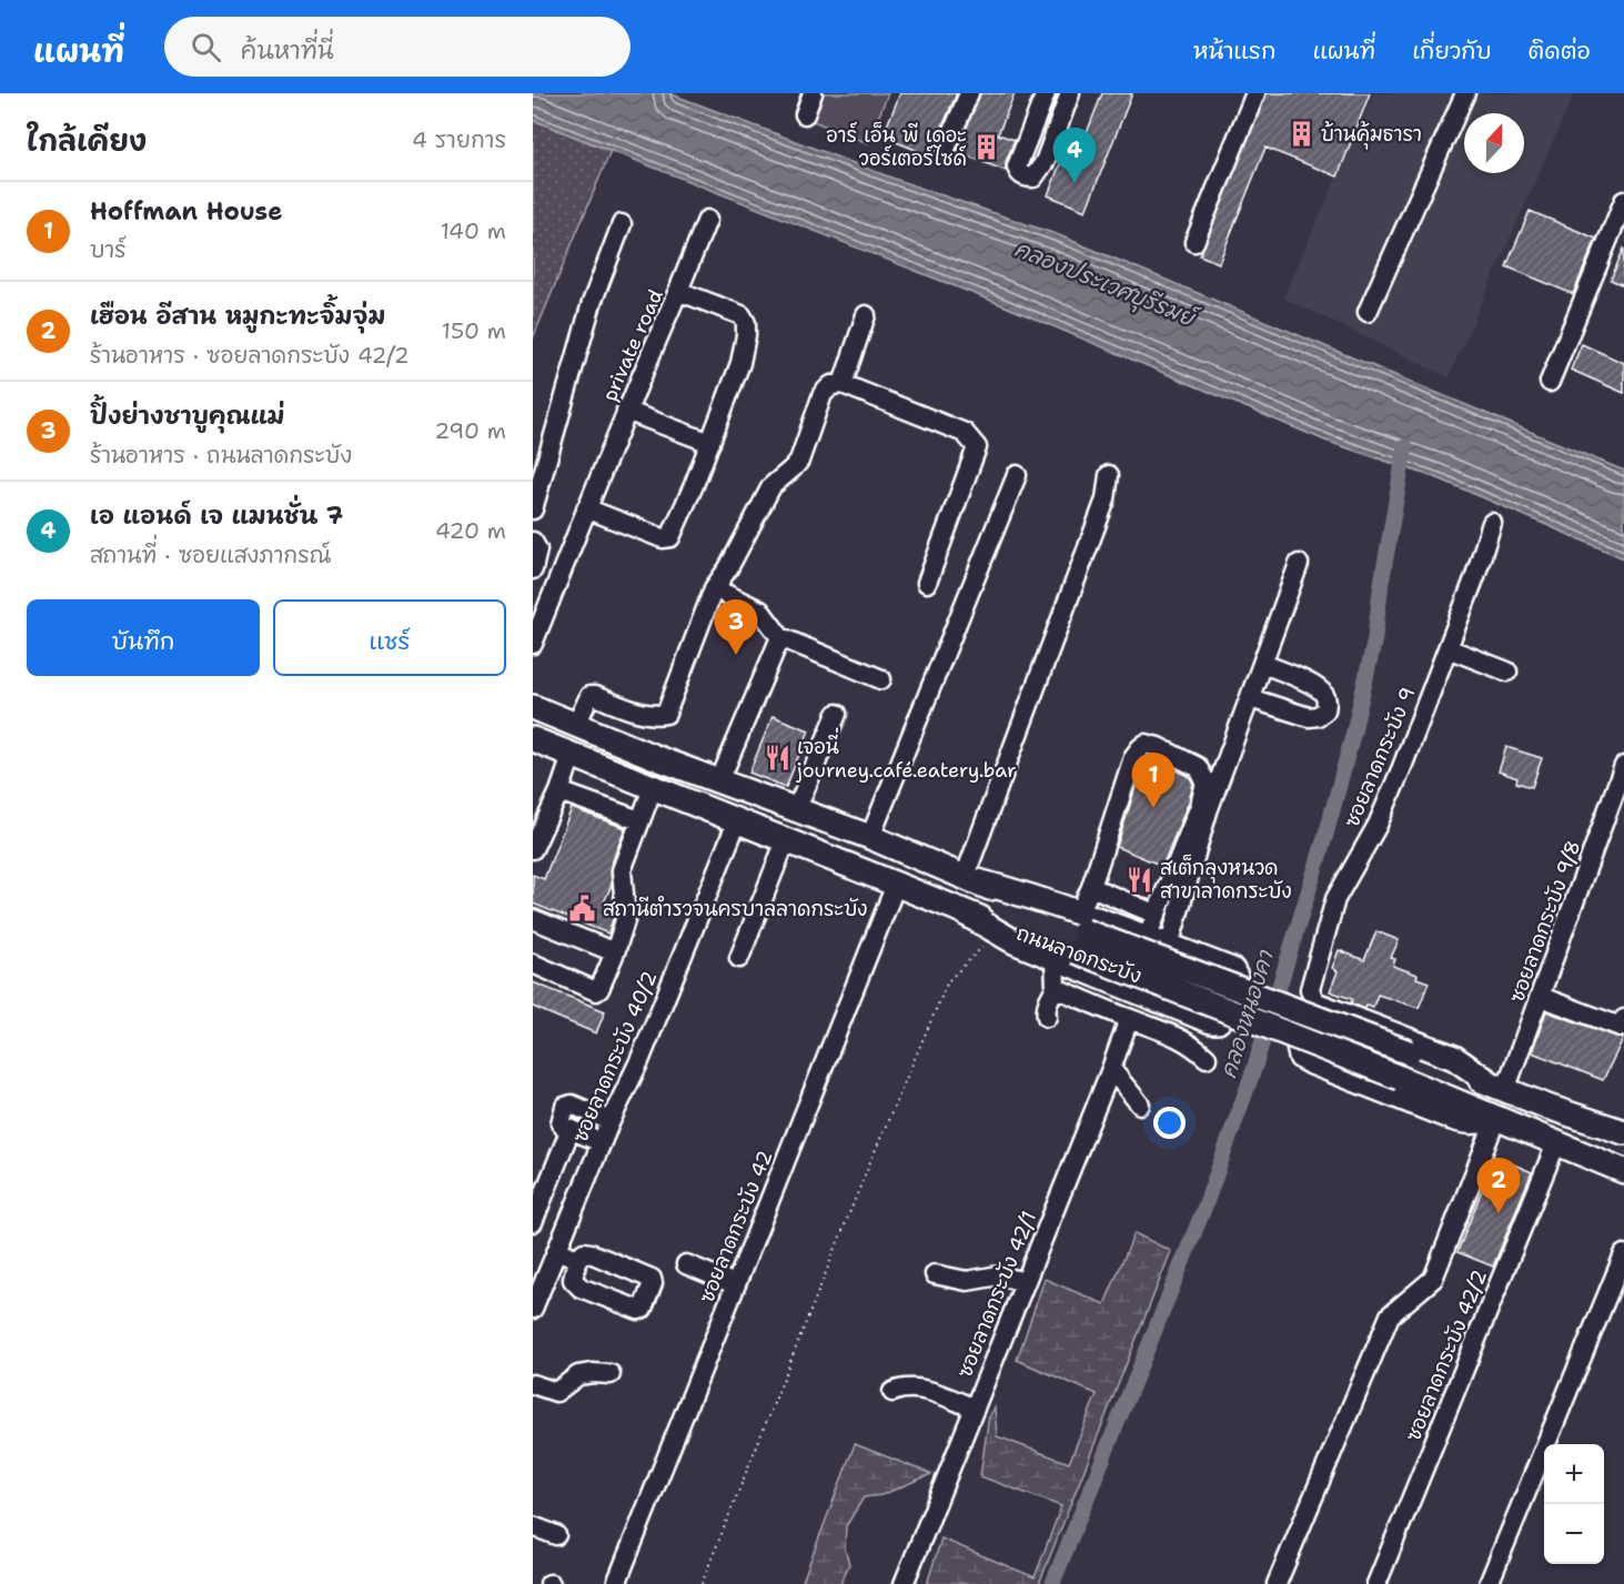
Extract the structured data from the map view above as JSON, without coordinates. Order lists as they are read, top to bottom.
{
  "streets": {
    "main road": ["ถนนลาดกระบัง"],
    "street": [
      "private road",
      "ซอยลาดกระบัง 9",
      "ซอยลาดกระบัง 9/8",
      "ซอยลาดกระบัง 40/2",
      "ซอยลาดกระบัง 42",
      "ซอยลาดกระบัง 42/1",
      "ซอยลาดกระบัง 42/2"
    ]
  },
  "crossings": [
    ["ซอยลาดกระบัง 9/8", "ถนนลาดกระบัง"],
    ["ถนนลาดกระบัง", "ซอยลาดกระบัง 40/2"],
    ["ถนนลาดกระบัง", "ซอยลาดกระบัง 42"],
    ["ถนนลาดกระบัง", "ซอยลาดกระบัง 42/2"]
  ],
  "water": ["คลองประเวศบุรีรมย์", "คลองหนองคา"],
  "places": {
    "building": ["บ้านคุ้มธารา", "อาร์ เอ็น พี เดอะ วอร์เตอร์ไซด์"],
    "restaurant": ["เจอนี่ journey.café.eatery.bar", "สเต็กลุงหนวด สาขาลาดกระบัง"],
    "public building": ["สถานีตำรวจนครบาลลาดกระบัง"]
  },
  "north": "top",
  "page": {
    "header": "แผนที่",
    "search": "ค้นหาที่นี่",
    "nav": [
      "หน้าแรก",
      "แผนที่",
      "เกี่ยวกับ",
      "ติดต่อ"
    ],
    "heading": ["ใกล้เคียง", "4 รายการ"],
    "pins": [
      "4",
      "3",
      "1",
      "2"
    ],
    "list": [
      {
        "mark": "1",
        "name": "Hoffman House",
        "note": "บาร์",
        "value": "140 m"
      },
      {
        "mark": "2",
        "name": "เฮือน อีสาน หมูกะทะจิ้มจุ่ม",
        "note": "ร้านอาหาร · ซอยลาดกระบัง 42/2",
        "value": "150 m"
      },
      {
        "mark": "3",
        "name": "ปิ้งย่างชาบูคุณแม่",
        "note": "ร้านอาหาร · ถนนลาดกระบัง",
        "value": "290 m"
      },
      {
        "mark": "4",
        "name": "เอ แอนด์ เจ แมนชั่น 7",
        "note": "สถานที่ · ซอยแสงภากรณ์",
        "value": "420 m"
      }
    ],
    "buttons": ["บันทึก", "แชร์"],
    "map_buttons": ["+", "−"]
  }
}
